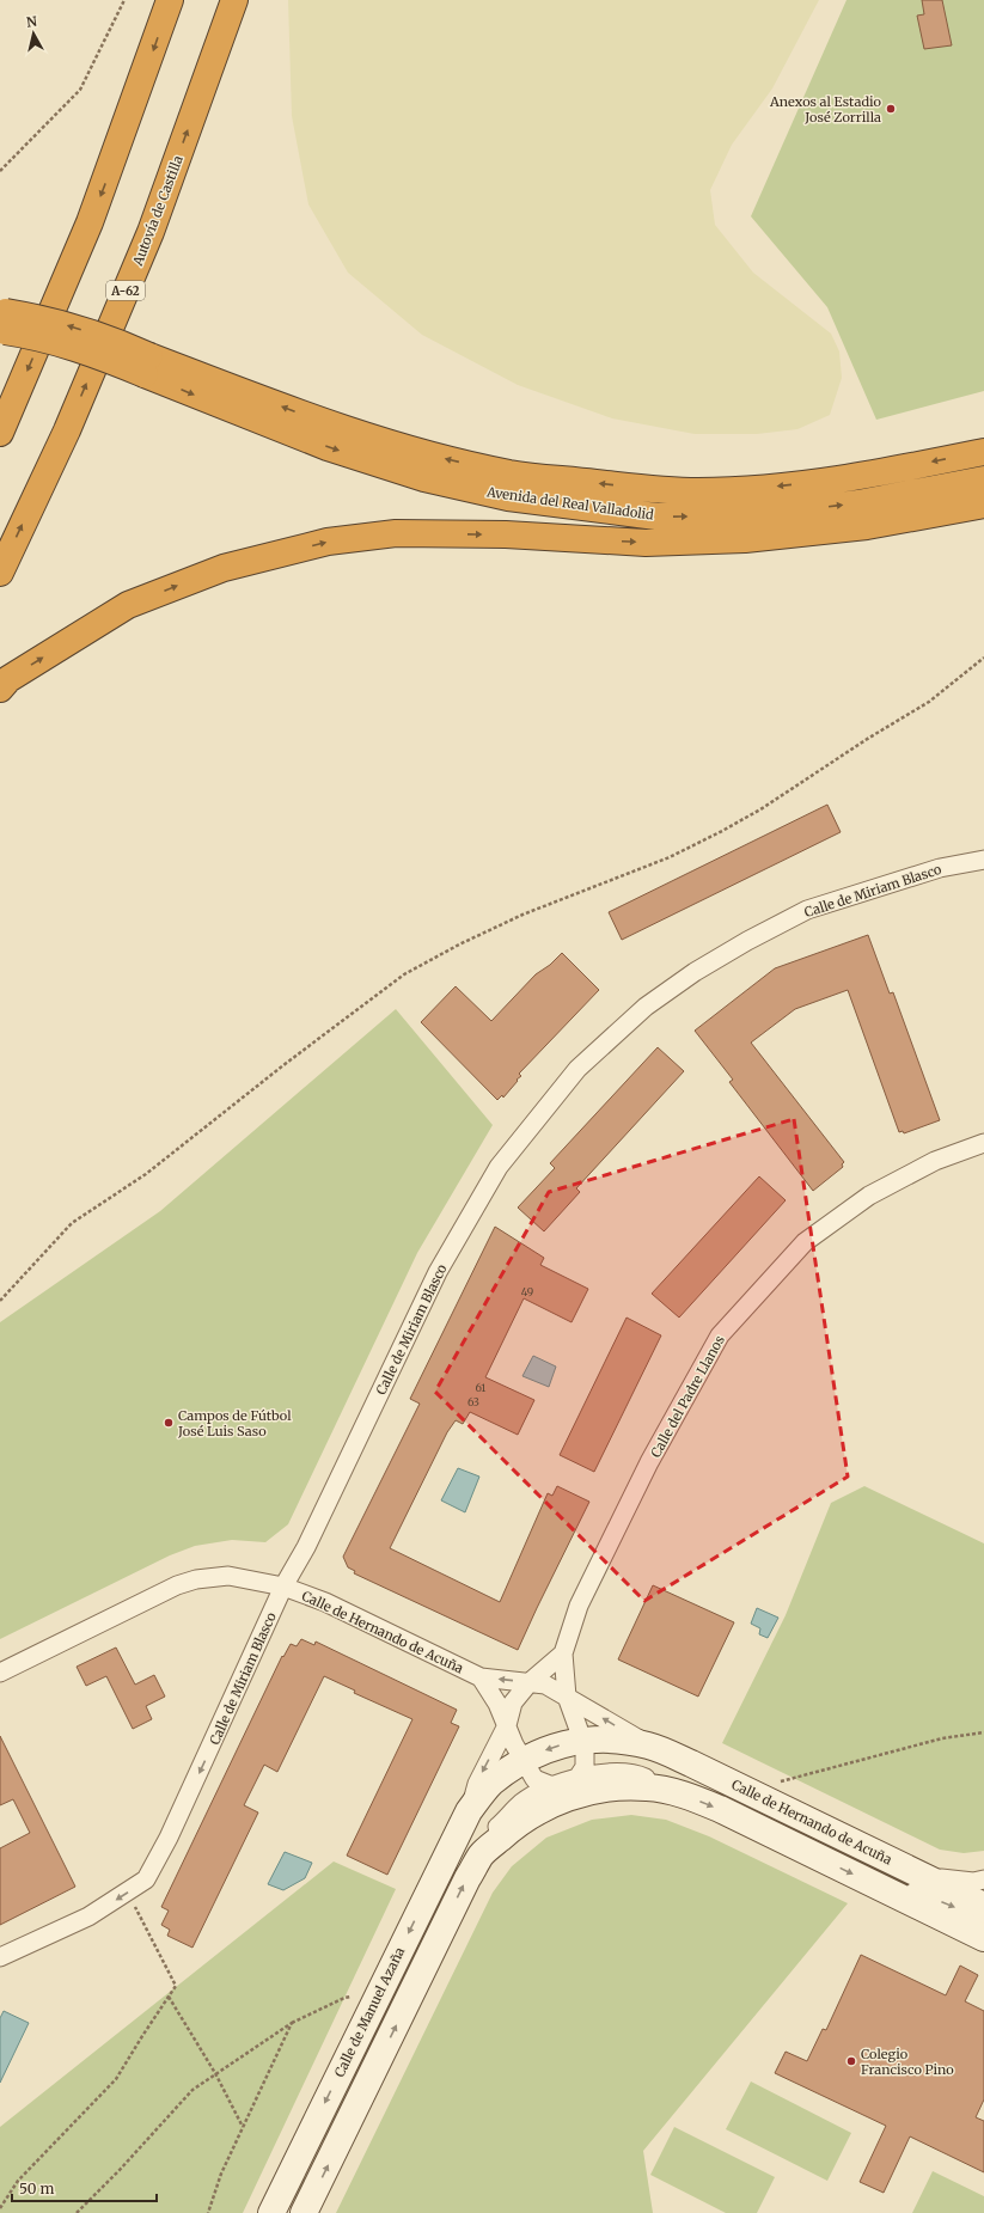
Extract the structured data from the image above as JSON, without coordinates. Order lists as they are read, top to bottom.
{
  "streets": {
    "highway": ["Autovía de Castilla", "A-62", "Avenida del Real Valladolid"],
    "street": [
      "Calle de Miriam Blasco",
      "Calle del Padre Llanos",
      "Calle de Hernando de Acuña",
      "Calle de Manuel Azaña"
    ]
  },
  "crossings": [
    ["Calle de Miriam Blasco", "Calle de Hernando de Acuña"],
    ["Calle del Padre Llanos", "Calle de Hernando de Acuña"],
    ["Calle del Padre Llanos", "Calle de Manuel Azaña"],
    ["Calle de Hernando de Acuña", "Calle de Manuel Azaña"]
  ],
  "places": ["Anexos al Estadio José Zorrilla", "Campos de Fútbol José Luis Saso", "Colegio Francisco Pino"],
  "house_numbers": ["49", "61", "63"],
  "scale_bar": "50 m",
  "north": "top"
}
